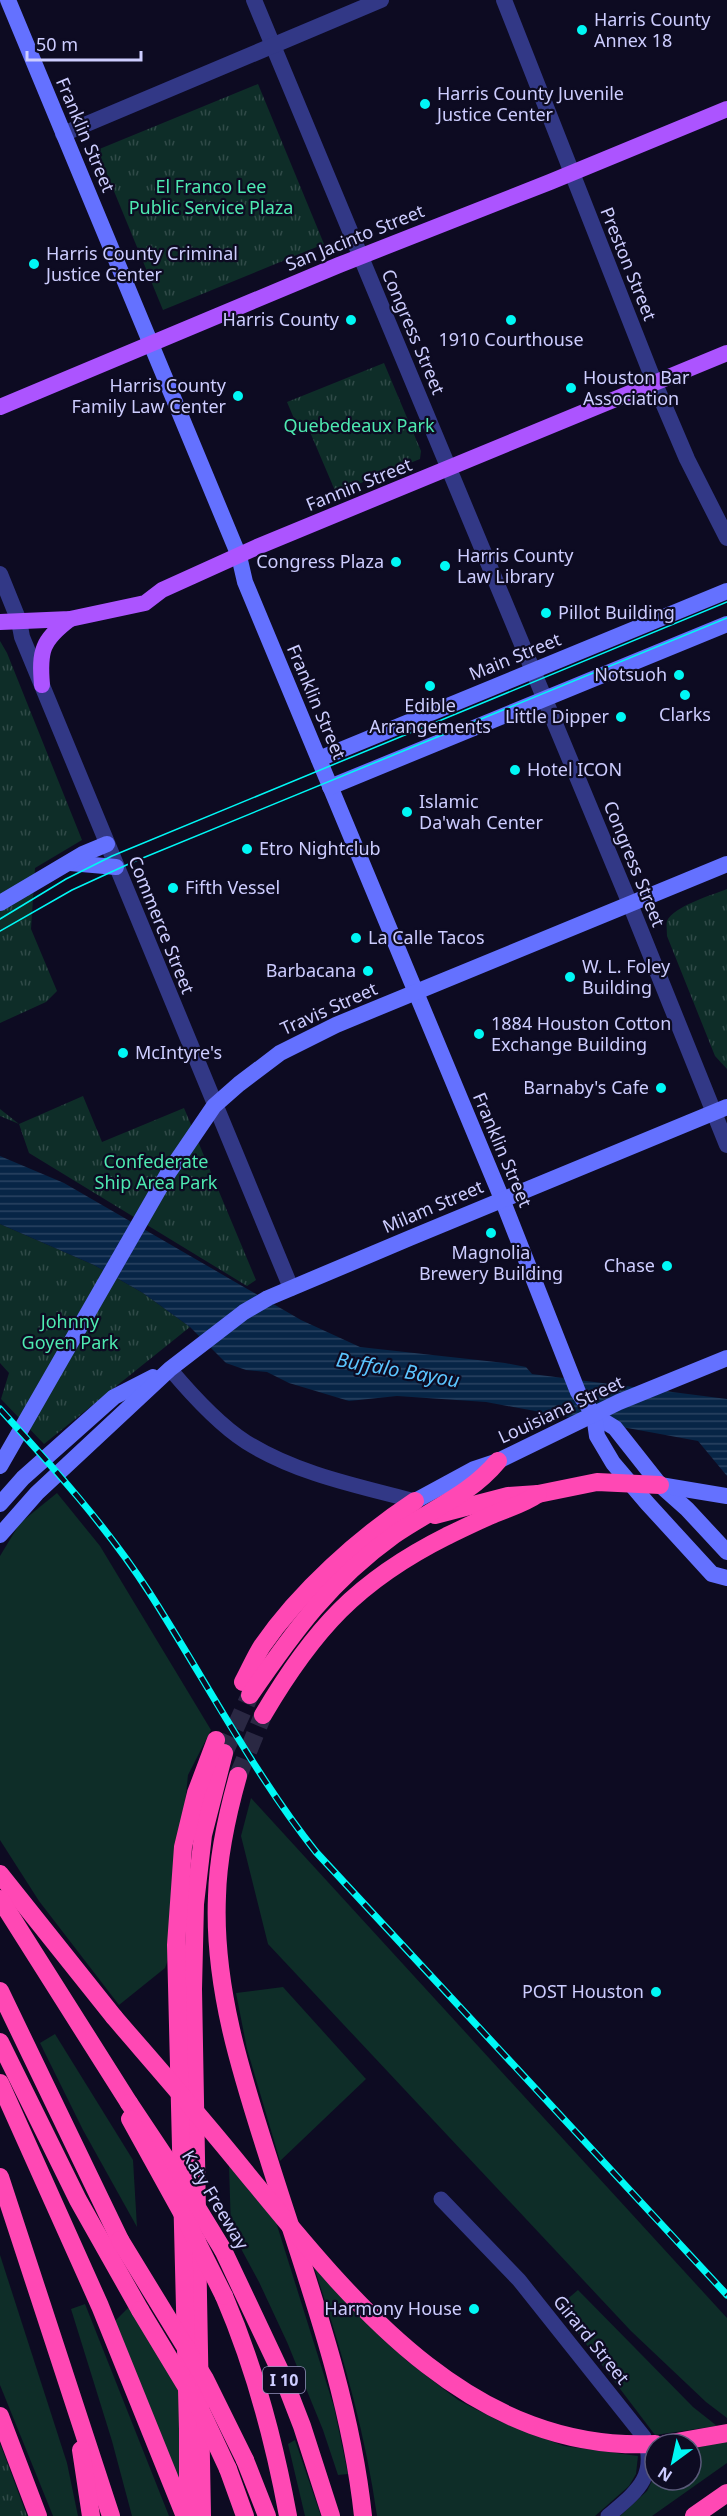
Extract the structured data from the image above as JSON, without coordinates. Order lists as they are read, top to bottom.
{
  "streets": {
    "highway": ["Katy Freeway", "I 10"],
    "main road": [
      "Franklin Street",
      "San Jacinto Street",
      "Fannin Street",
      "Main Street",
      "Travis Street",
      "Milam Street",
      "Louisiana Street"
    ],
    "street": [
      "Preston Street",
      "Congress Street",
      "Commerce Street",
      "Girard Street"
    ]
  },
  "crossings": [
    ["Franklin Street", "San Jacinto Street"],
    ["Franklin Street", "Fannin Street"],
    ["Franklin Street", "Main Street"],
    ["Franklin Street", "Travis Street"],
    ["Franklin Street", "Milam Street"],
    ["Franklin Street", "Louisiana Street"],
    ["San Jacinto Street", "Preston Street"],
    ["San Jacinto Street", "Congress Street"],
    ["Preston Street", "Fannin Street"],
    ["Congress Street", "Fannin Street"],
    ["Congress Street", "Main Street"],
    ["Congress Street", "Travis Street"],
    ["Congress Street", "Milam Street"],
    ["Fannin Street", "Commerce Street"],
    ["Commerce Street", "Travis Street"],
    ["Commerce Street", "Milam Street"]
  ],
  "water": ["Buffalo Bayou"],
  "parks": [
    "El Franco Lee Public Service Plaza",
    "Quebedeaux Park",
    "Confederate Ship Area Park",
    "Johnny Goyen Park"
  ],
  "places": [
    "Harris County Annex 18",
    "Harris County Juvenile Justice Center",
    "Harris County Criminal Justice Center",
    "Harris County",
    "1910 Courthouse",
    "Houston Bar Association",
    "Harris County Family Law Center",
    "Congress Plaza",
    "Harris County Law Library",
    "Pillot Building",
    "Notsuoh",
    "Edible Arrangements",
    "Clarks",
    "Little Dipper",
    "Hotel ICON",
    "Islamic Da'wah Center",
    "Etro Nightclub",
    "Fifth Vessel",
    "La Calle Tacos",
    "Barbacana",
    "W. L. Foley Building",
    "1884 Houston Cotton Exchange Building",
    "McIntyre's",
    "Barnaby's Cafe",
    "Magnolia Brewery Building",
    "Chase",
    "POST Houston",
    "Harmony House"
  ],
  "scale_bar": "50 m",
  "north": "bottom left"
}
